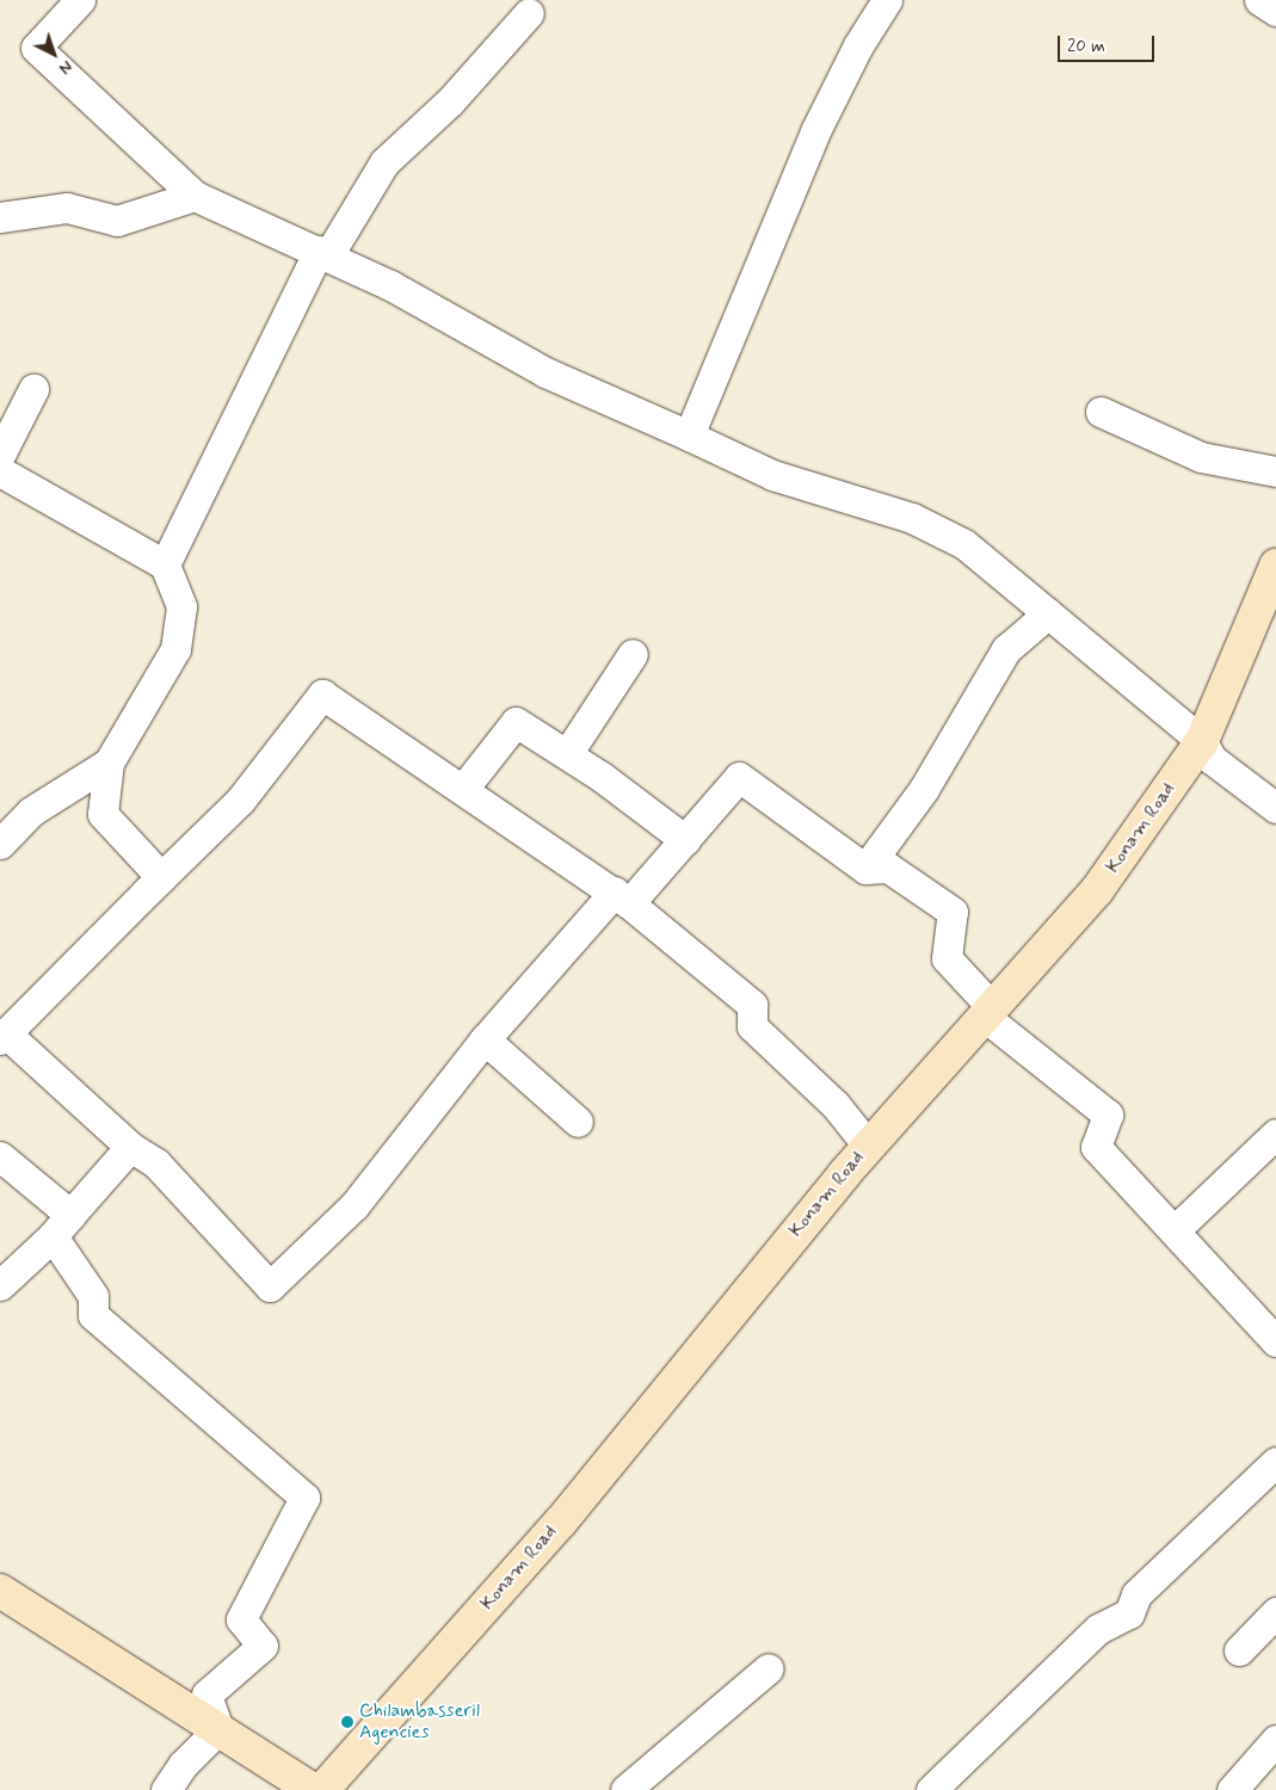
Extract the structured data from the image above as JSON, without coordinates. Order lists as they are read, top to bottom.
{
  "streets": {
    "street": ["Konam Road"]
  },
  "places": ["Chilambasseril Agencies"],
  "scale_bar": "20 m",
  "north": "bottom right"
}
